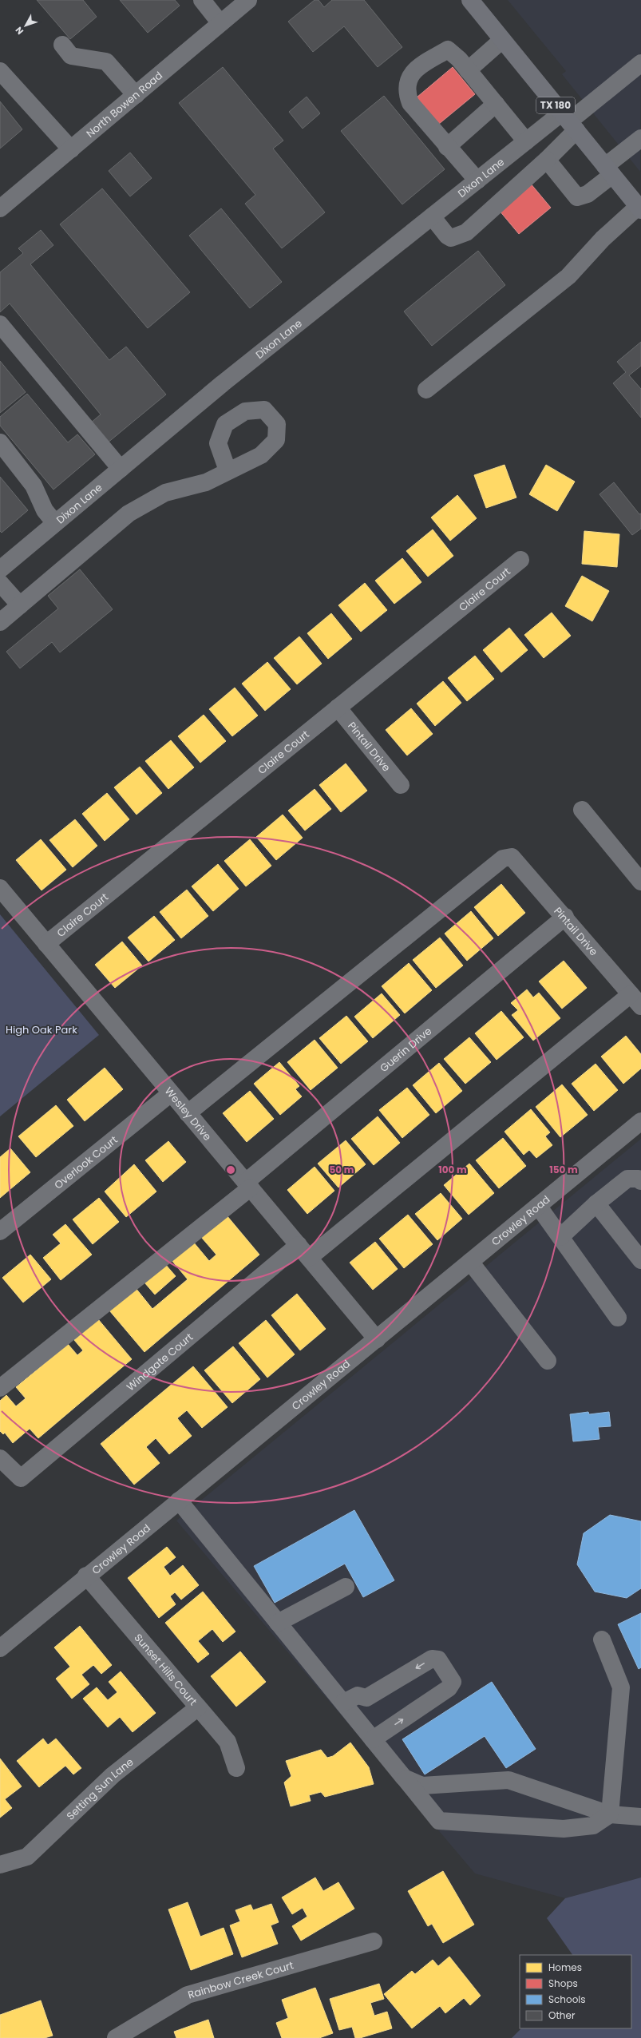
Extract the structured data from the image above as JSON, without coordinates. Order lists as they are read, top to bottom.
{
  "streets": {
    "main road": ["TX 180"],
    "street": [
      "North Bowen Road",
      "Dixon Lane",
      "Claire Court",
      "Pintail Drive",
      "Guerin Drive",
      "Wesley Drive",
      "Overlook Court",
      "Crowley Road",
      "Windgate Court",
      "Sunset Hills Court",
      "Setting Sun Lane",
      "Rainbow Creek Court"
    ]
  },
  "crossings": [
    ["TX 180", "Dixon Lane"],
    ["Claire Court", "Pintail Drive"],
    ["Claire Court", "Wesley Drive"],
    ["Pintail Drive", "Guerin Drive"],
    ["Pintail Drive", "Wesley Drive"],
    ["Guerin Drive", "Wesley Drive"],
    ["Wesley Drive", "Overlook Court"],
    ["Wesley Drive", "Crowley Road"],
    ["Wesley Drive", "Windgate Court"],
    ["Crowley Road", "Sunset Hills Court"],
    ["Sunset Hills Court", "Setting Sun Lane"]
  ],
  "parks": ["High Oak Park"],
  "legend": [
    "Homes",
    "Shops",
    "Schools",
    "Other"
  ],
  "north": "bottom left",
  "rings": ["50 m", "100 m", "150 m"]
}
